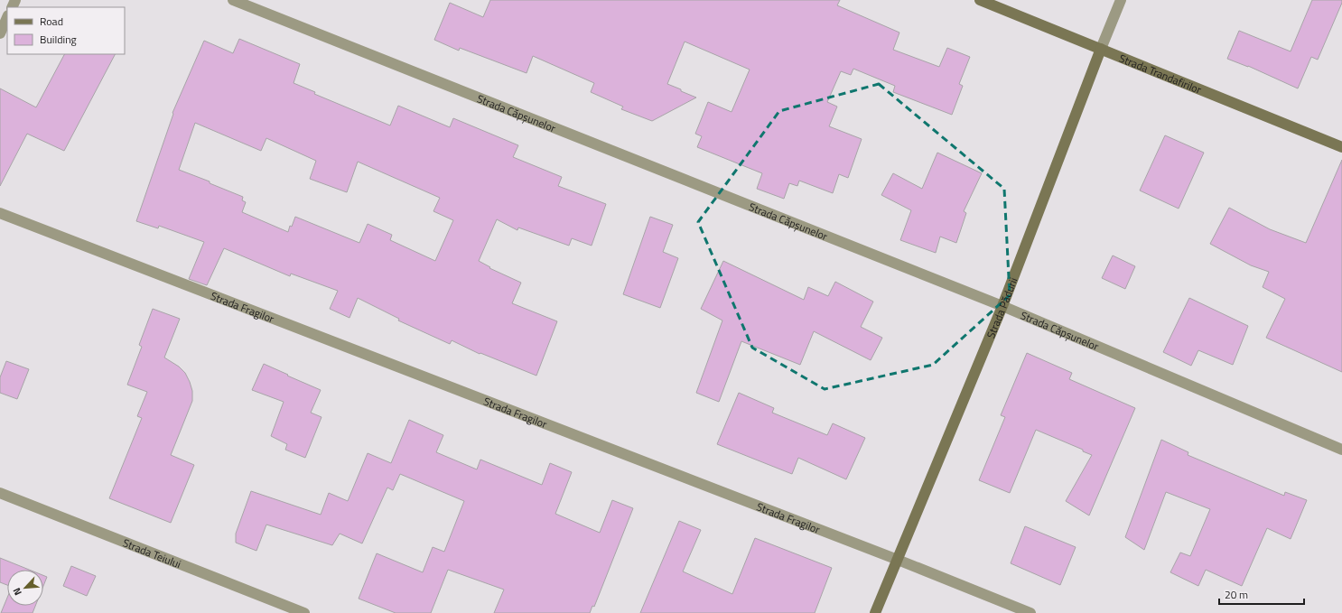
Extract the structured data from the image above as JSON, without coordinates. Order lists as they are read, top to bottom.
{
  "streets": {
    "street": [
      "Strada Trandafirilor",
      "Strada Căpșunelor",
      "Strada Fragilor",
      "Strada Pădurii",
      "Strada Teiului"
    ]
  },
  "crossings": [
    ["Strada Trandafirilor", "Strada Pădurii"],
    ["Strada Căpșunelor", "Strada Pădurii"],
    ["Strada Fragilor", "Strada Pădurii"]
  ],
  "legend": ["Road", "Building"],
  "scale_bar": "20 m",
  "north": "bottom left"
}
